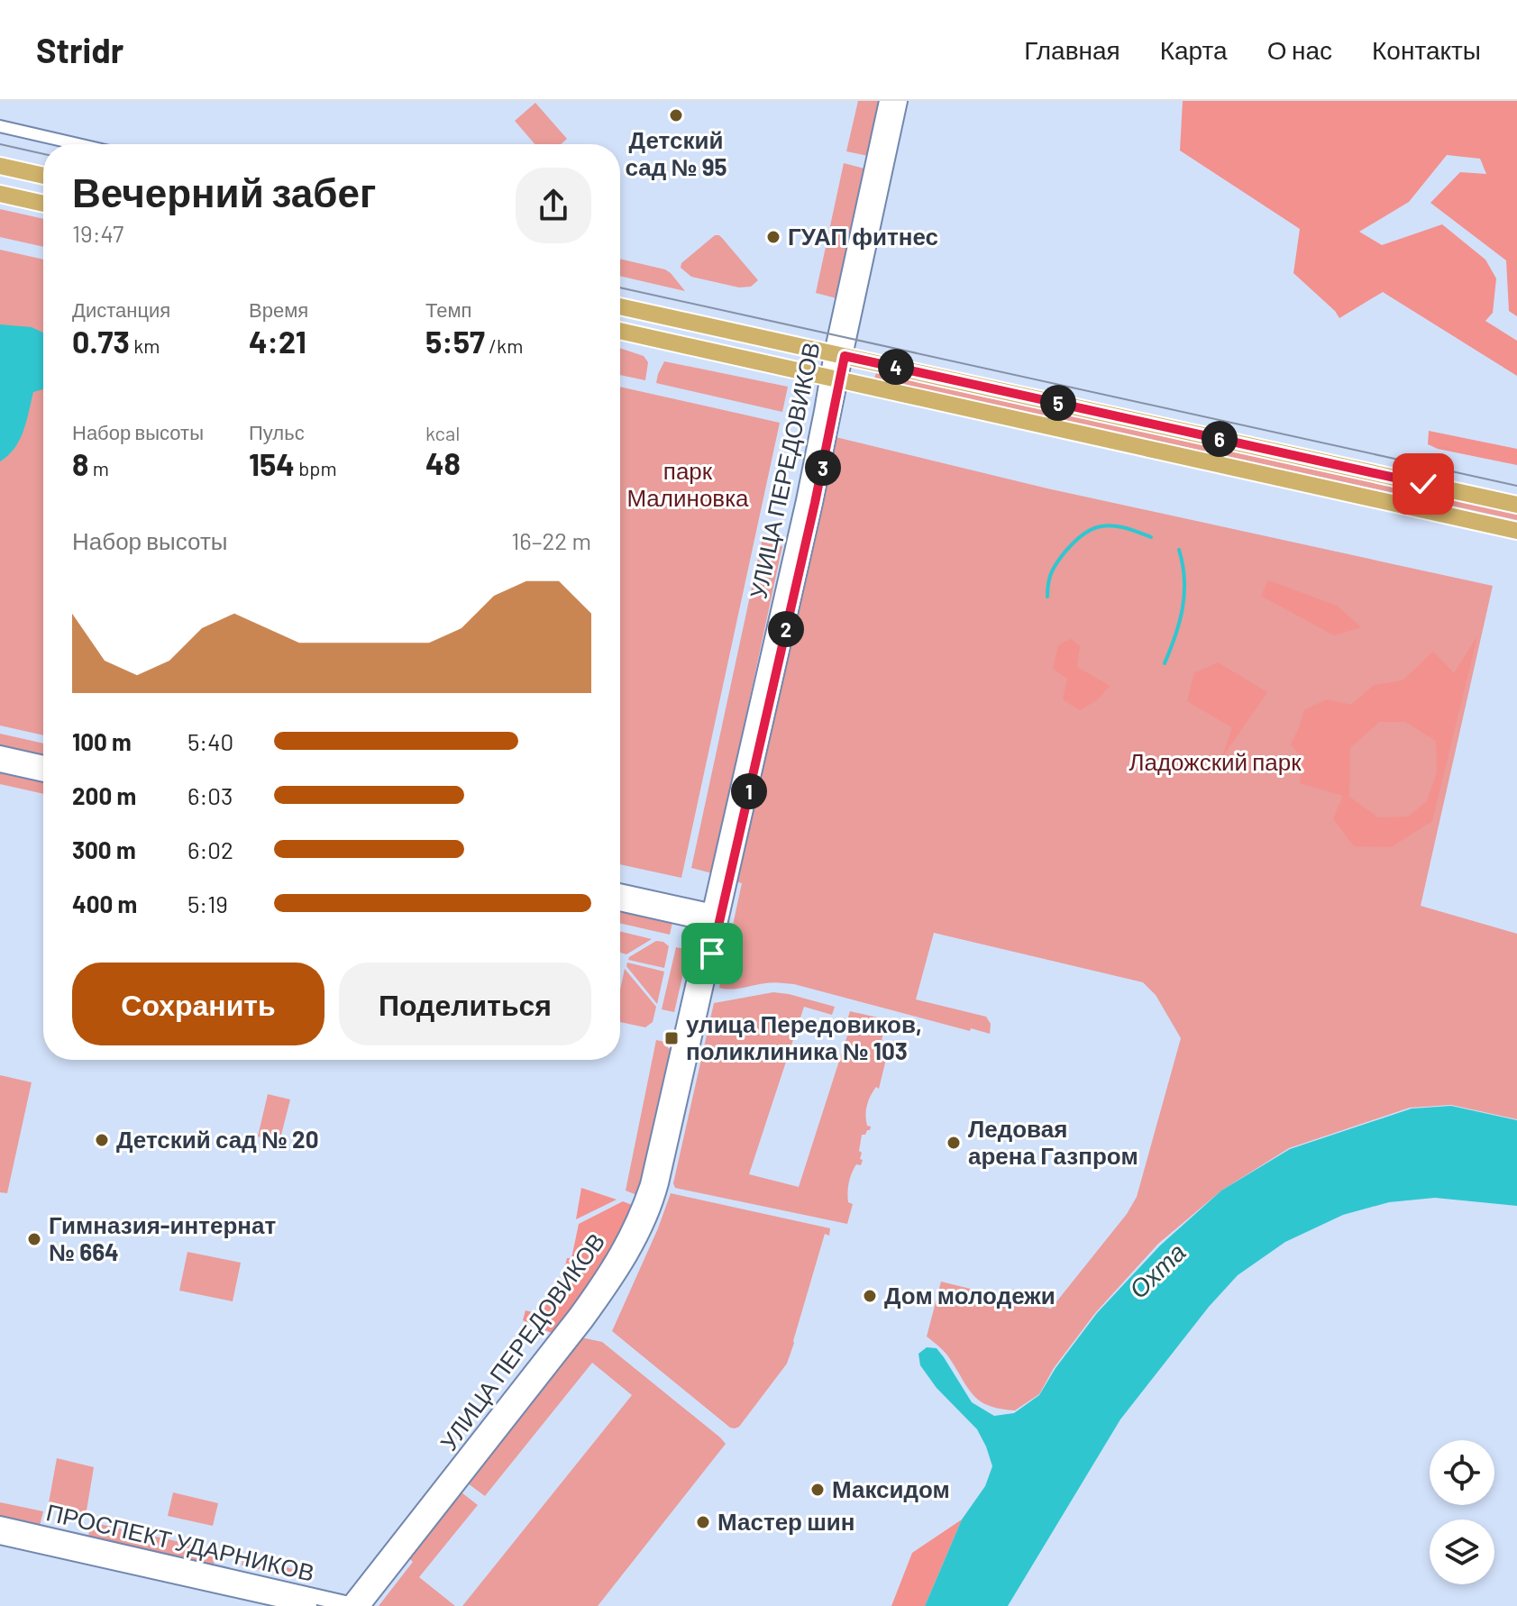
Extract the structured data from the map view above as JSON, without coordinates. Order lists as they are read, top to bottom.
{
  "streets": {
    "street": ["УЛИЦА ПЕРЕДОВИКОВ", "ПРОСПЕКТ УДАРНИКОВ"]
  },
  "crossings": [
    ["УЛИЦА ПЕРЕДОВИКОВ", "ПРОСПЕКТ УДАРНИКОВ"]
  ],
  "water": ["Охта"],
  "parks": ["парк Малиновка", "Ладожский парк"],
  "places": {
    "other": [
      "Детский сад № 95",
      "ГУАП фитнес",
      "Детский сад № 20",
      "Ледовая арена Газпром",
      "Гимназия-интернат № 664",
      "Дом молодежи",
      "Максидом",
      "Мастер шин"
    ],
    "transit": ["улица Передовиков, поликлиника № 103"]
  },
  "page": {
    "header": "Stridr",
    "nav": [
      "Главная",
      "Карта",
      "О нас",
      "Контакты"
    ],
    "heading": ["Вечерний забег", "19:47"],
    "stats": [
      ["Дистанция", "0.73 km"],
      ["Время", "4:21"],
      ["Темп", "5:57 /km"],
      ["Набор высоты", "8 m"],
      ["Пульс", "154 bpm"],
      ["kcal", "48"]
    ],
    "pins": [
      "4",
      "5",
      "6",
      "3",
      "2",
      "1"
    ],
    "chart": ["Набор высоты", "16–22 m"],
    "list": [
      {
        "name": "100 m",
        "note": "5:40"
      },
      {
        "name": "200 m",
        "note": "6:03"
      },
      {
        "name": "300 m",
        "note": "6:02"
      },
      {
        "name": "400 m",
        "note": "5:19"
      }
    ],
    "buttons": ["Сохранить", "Поделиться"]
  }
}
